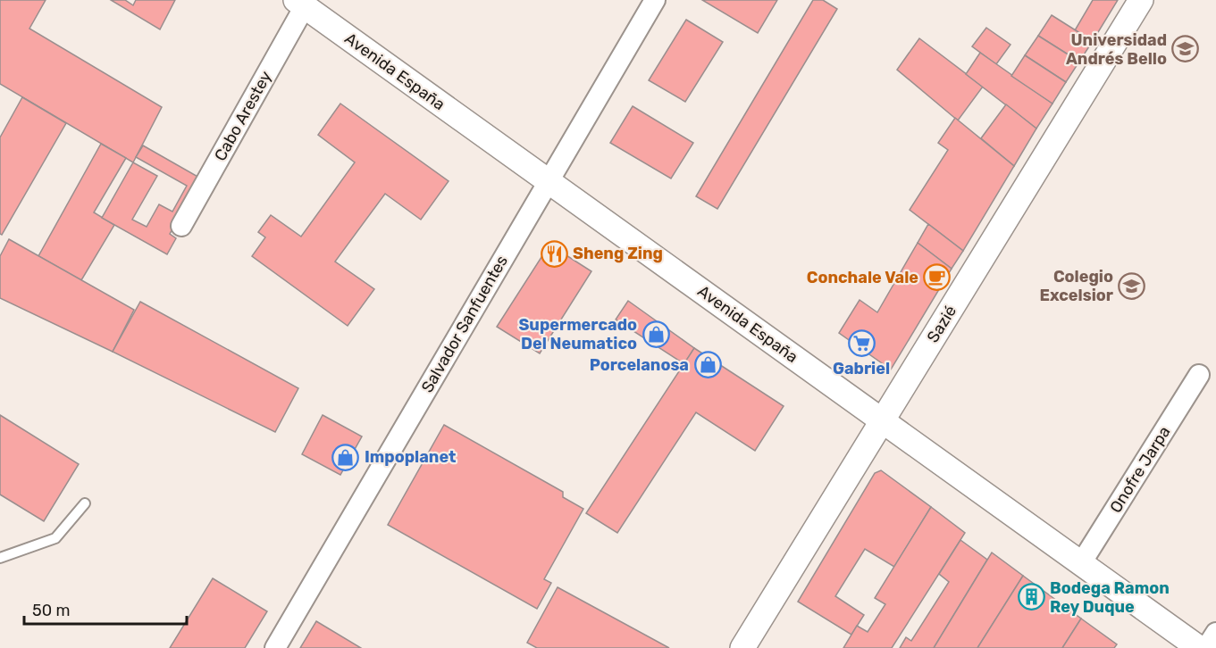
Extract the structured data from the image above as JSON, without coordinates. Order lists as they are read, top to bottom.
{
  "streets": {
    "street": [
      "Avenida España",
      "Cabo Arestey",
      "Salvador Sanfuentes",
      "Sazié",
      "Onofre Jarpa"
    ]
  },
  "crossings": [
    ["Avenida España", "Cabo Arestey"],
    ["Avenida España", "Salvador Sanfuentes"],
    ["Avenida España", "Sazié"],
    ["Avenida España", "Onofre Jarpa"]
  ],
  "places": {
    "school or university": ["Universidad Andrés Bello", "Colegio Excelsior"],
    "restaurant": ["Sheng Zing"],
    "cafe": ["Conchale Vale"],
    "shop": ["Supermercado Del Neumatico", "Porcelanosa", "Impoplanet"],
    "supermarket": ["Gabriel"],
    "building": ["Bodega Ramon Rey Duque"]
  },
  "scale_bar": "50 m"
}
